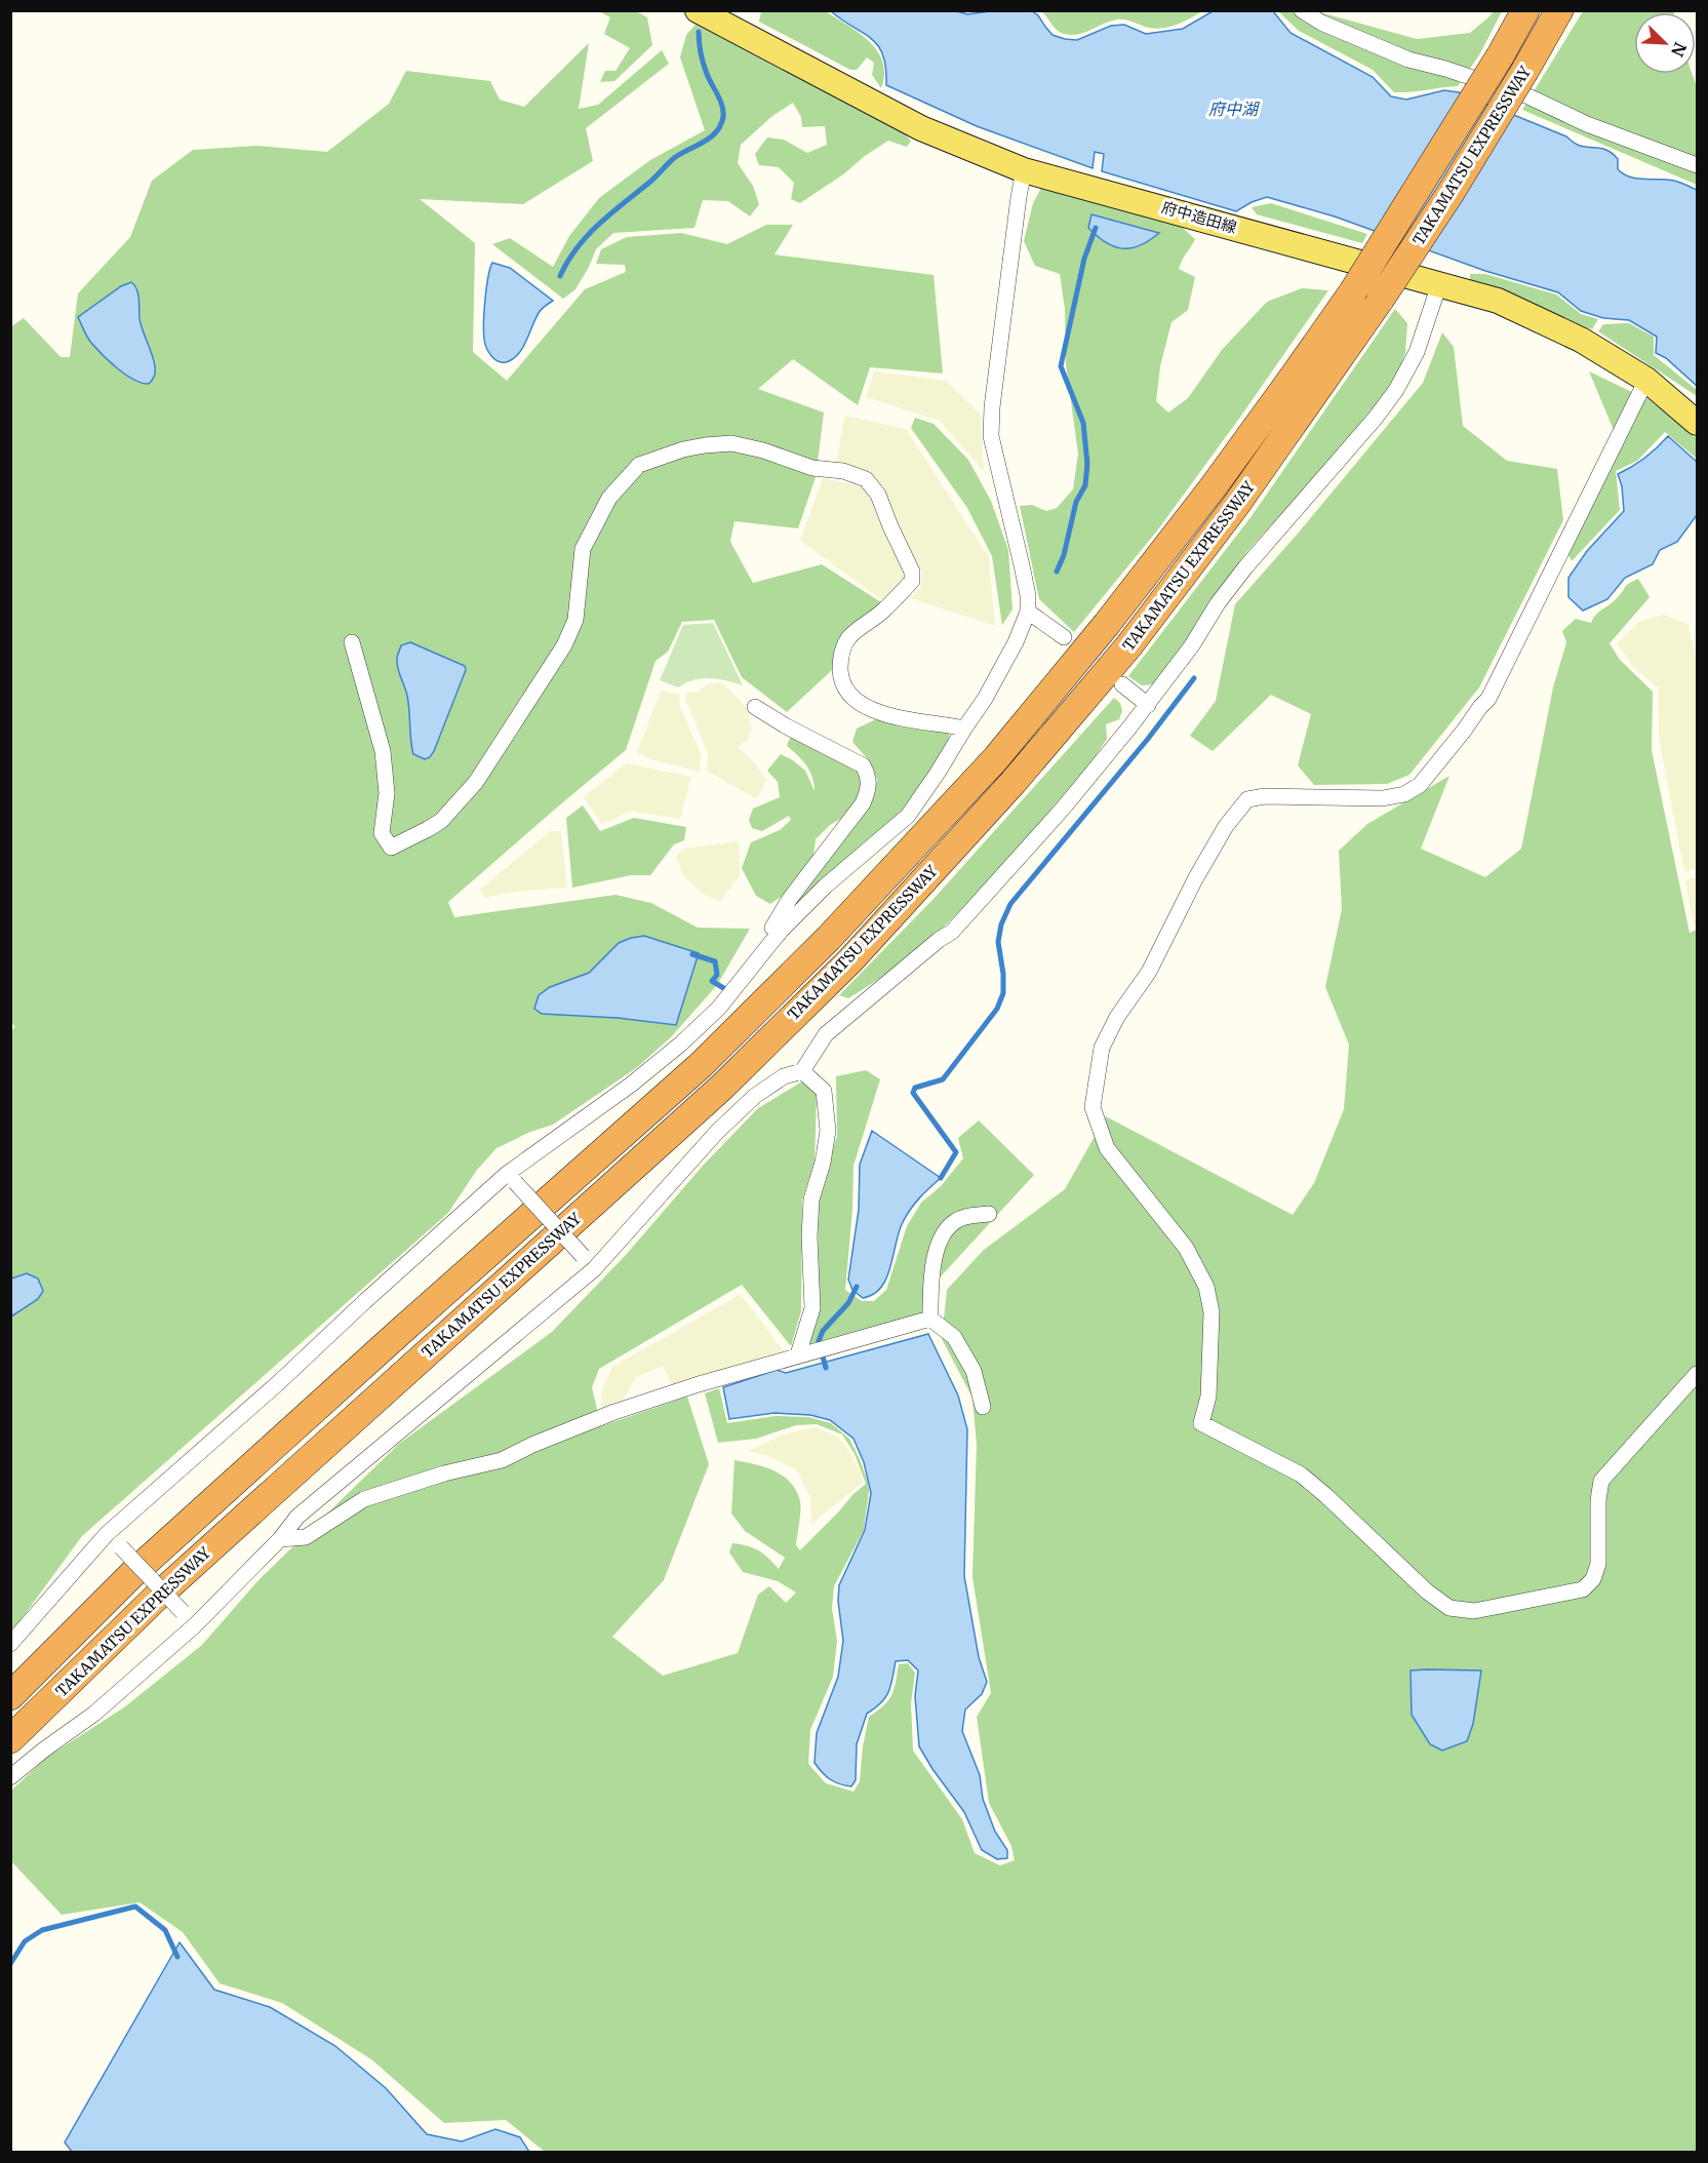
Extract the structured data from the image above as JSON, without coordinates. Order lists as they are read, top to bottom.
{
  "streets": {
    "highway": ["TAKAMATSU EXPRESSWAY"],
    "main road": ["府中造田線"]
  },
  "water": ["府中湖"],
  "north": "bottom right"
}
